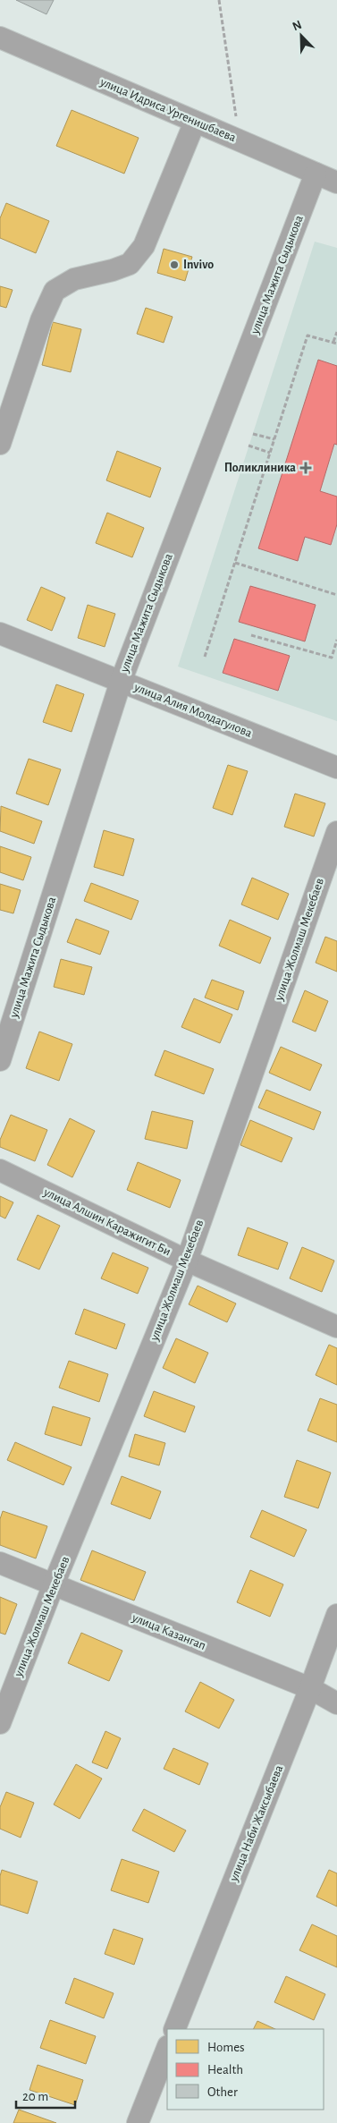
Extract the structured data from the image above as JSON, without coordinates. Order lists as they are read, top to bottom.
{
  "streets": {
    "street": [
      "улица Идриса Ургенишбаева",
      "улица Мажита Сыдыкова",
      "улица Алия Молдагулова",
      "улица Жолмаш Мекебаев",
      "улица Алшин Каражигит Би",
      "улица Казангап",
      "улица Наби Жаксыбаева"
    ]
  },
  "crossings": [
    ["улица Идриса Ургенишбаева", "улица Мажита Сыдыкова"],
    ["улица Мажита Сыдыкова", "улица Алия Молдагулова"],
    ["улица Жолмаш Мекебаев", "улица Алшин Каражигит Би"],
    ["улица Жолмаш Мекебаев", "улица Казангап"],
    ["улица Казангап", "улица Наби Жаксыбаева"]
  ],
  "places": {
    "other": ["Invivo"],
    "health": ["Поликлиника"]
  },
  "legend": ["Homes", "Health", "Other"],
  "scale_bar": "20 m",
  "north": "top left"
}
